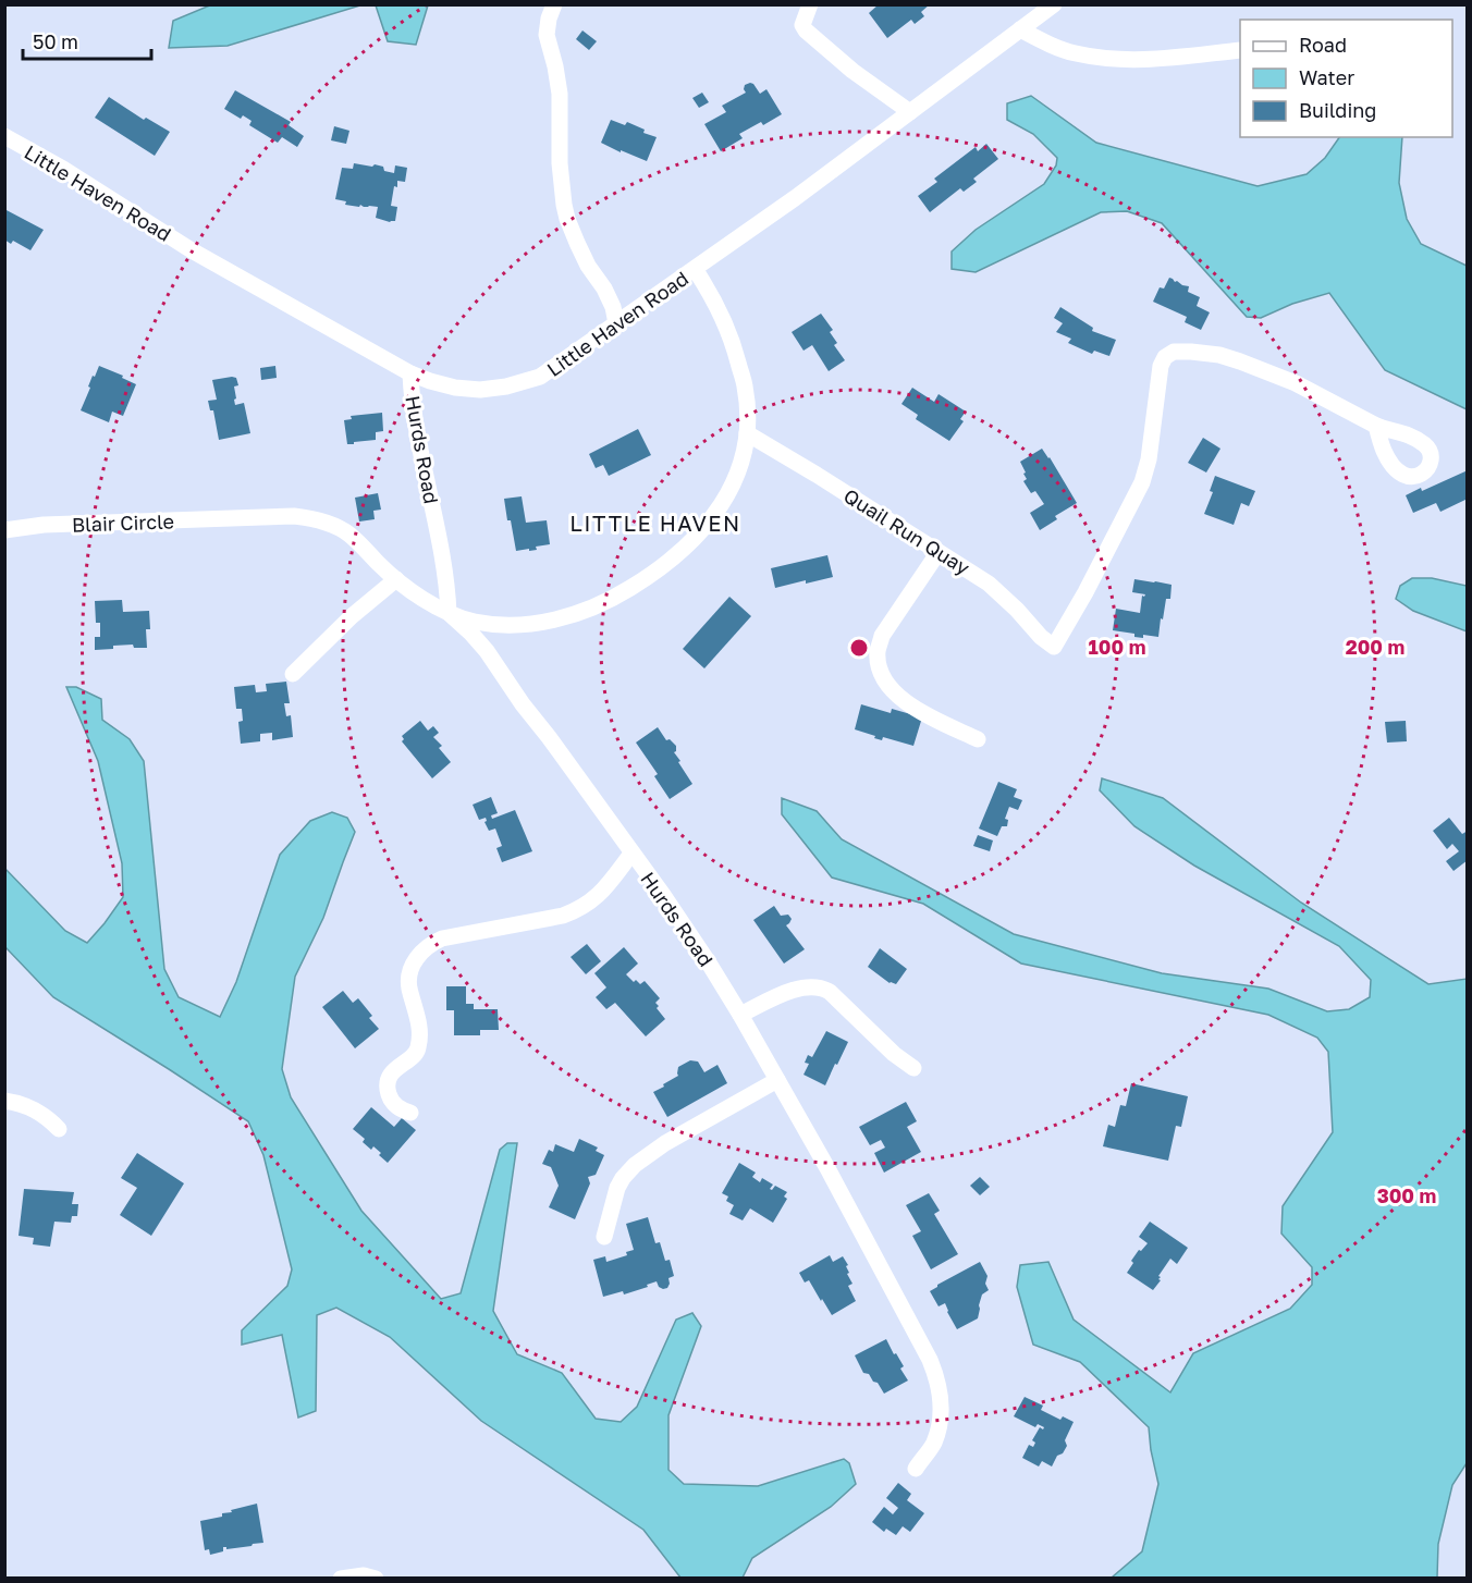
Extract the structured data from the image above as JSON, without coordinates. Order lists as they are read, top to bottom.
{
  "streets": {
    "street": [
      "Little Haven Road",
      "Hurds Road",
      "Blair Circle",
      "Quail Run Quay"
    ]
  },
  "crossings": [
    ["Little Haven Road", "Hurds Road"],
    ["Hurds Road", "Blair Circle"]
  ],
  "districts": ["LITTLE HAVEN"],
  "legend": ["Road", "Water", "Building"],
  "scale_bar": "50 m",
  "rings": ["100 m", "200 m", "300 m"]
}
